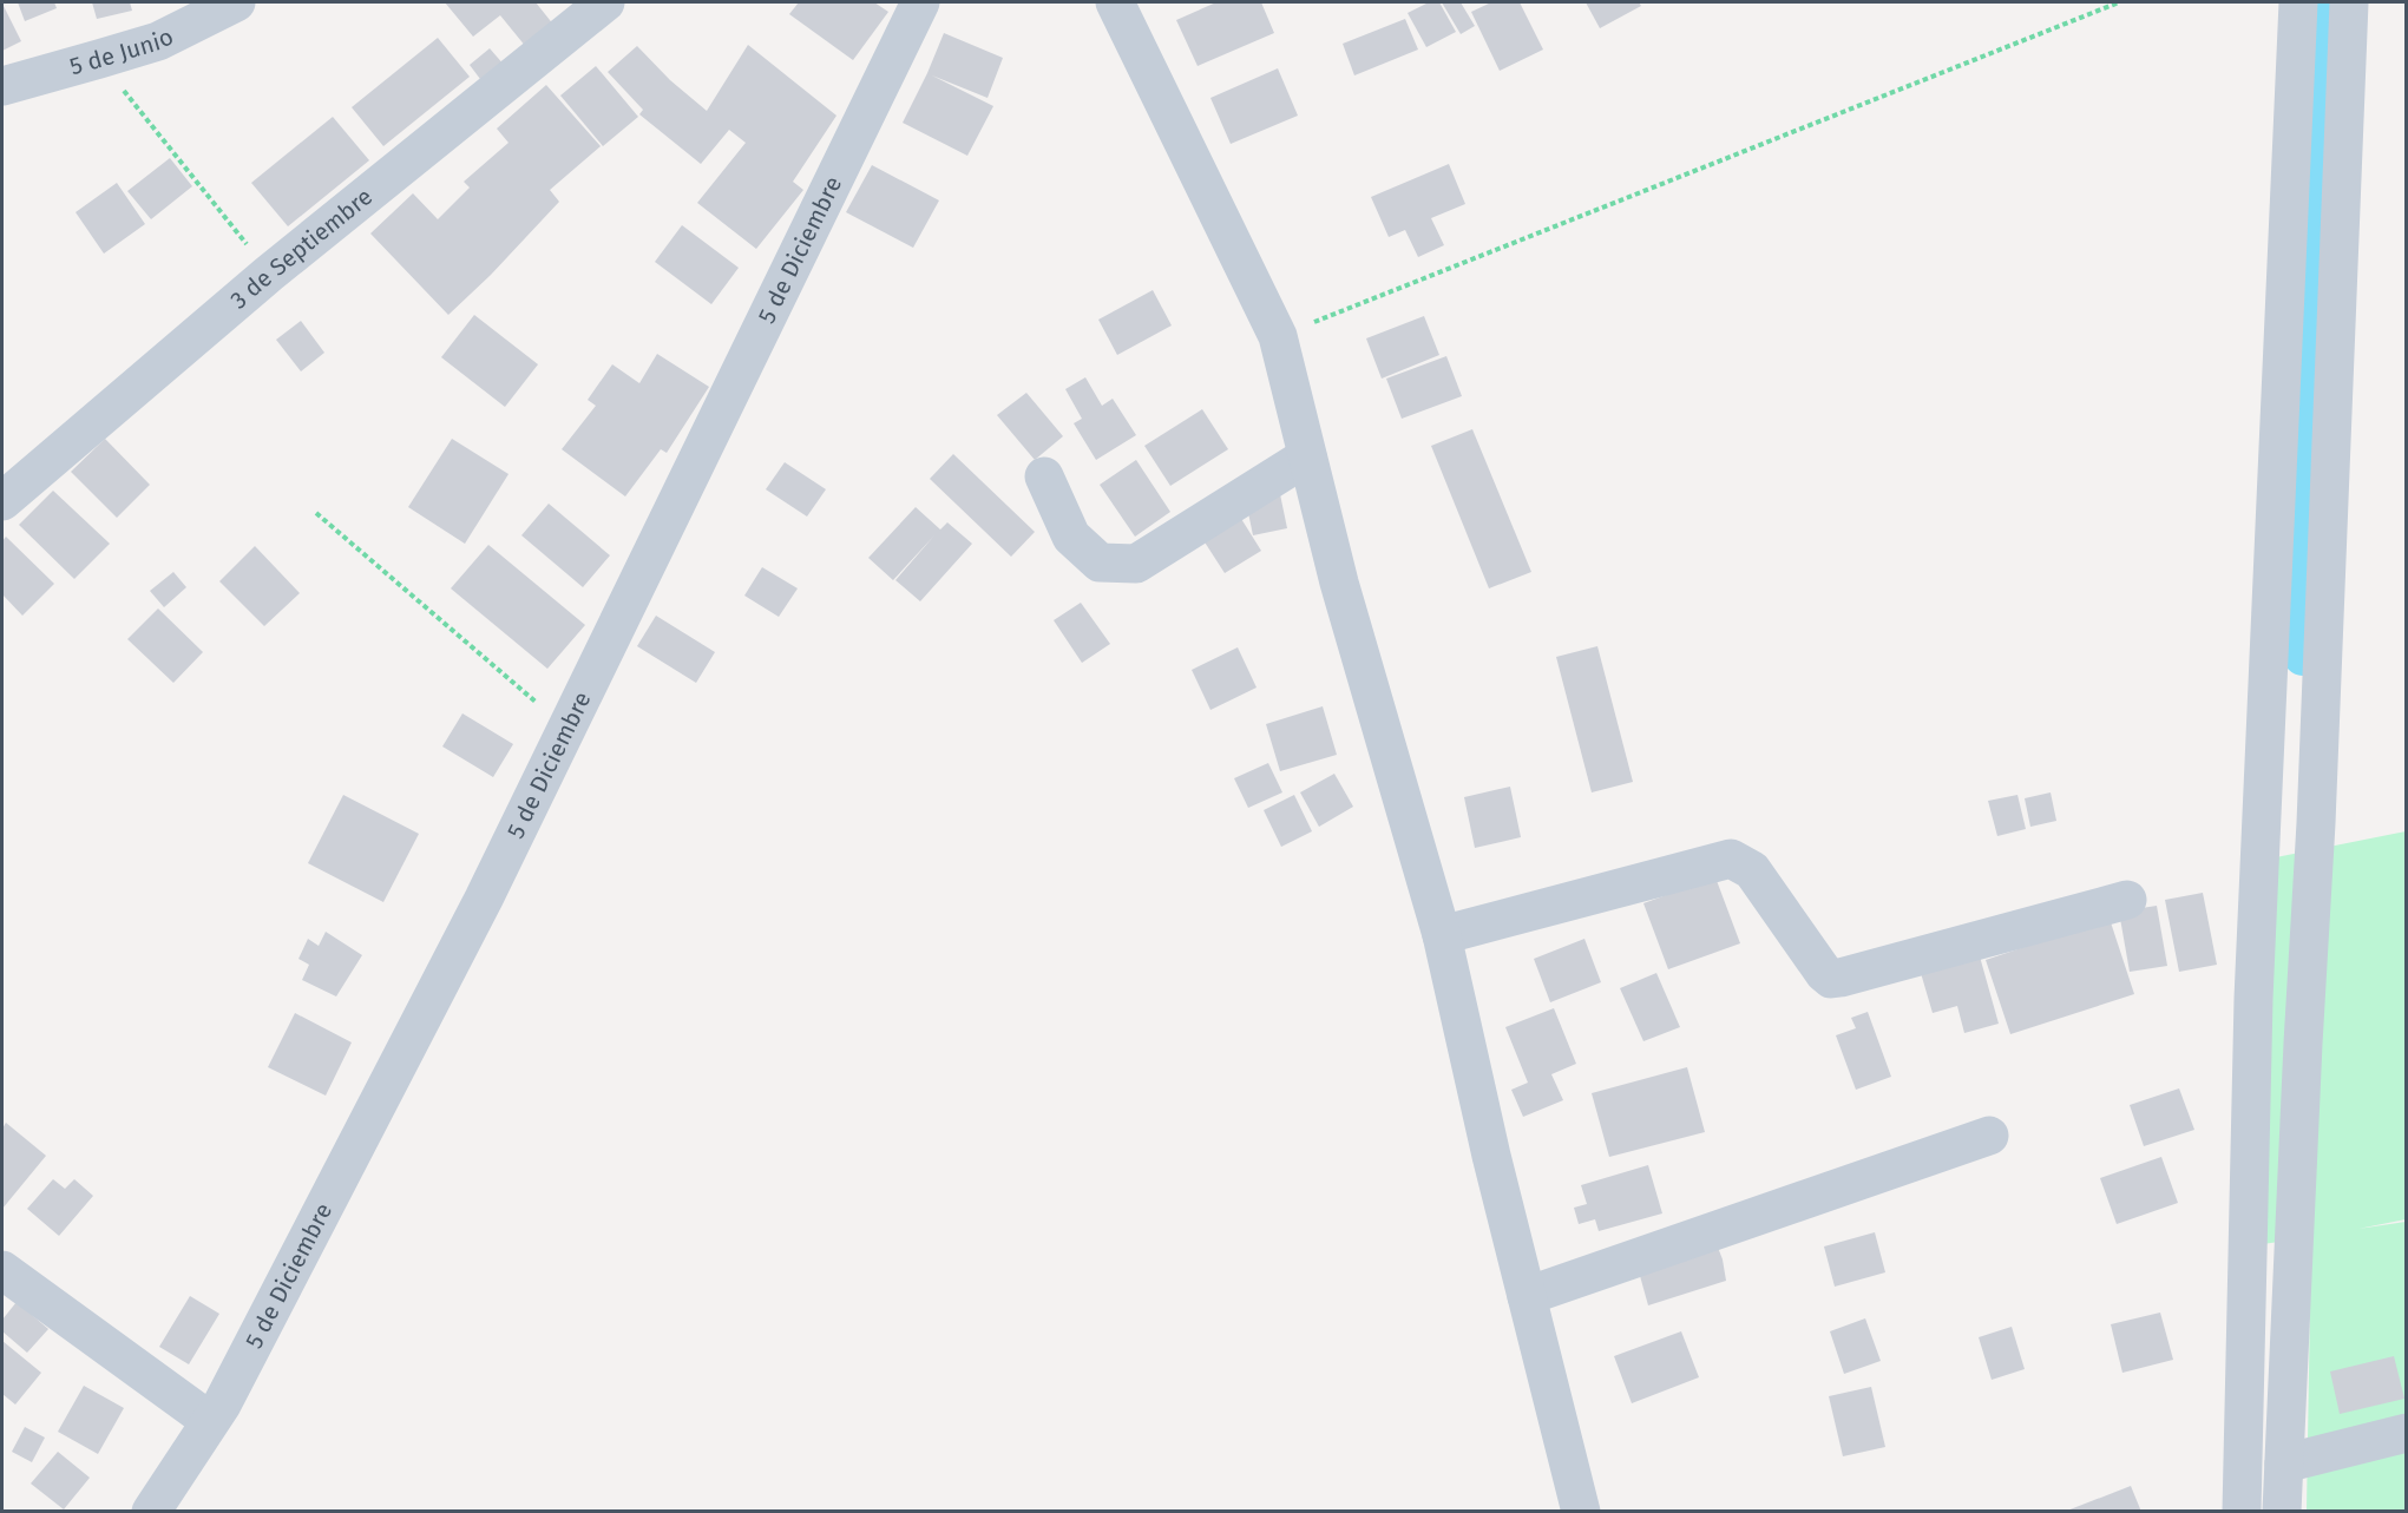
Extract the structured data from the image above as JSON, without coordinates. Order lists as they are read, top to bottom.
{
  "streets": {
    "street": ["5 de Junio", "3 de Septiembre", "5 de Diciembre"]
  }
}
